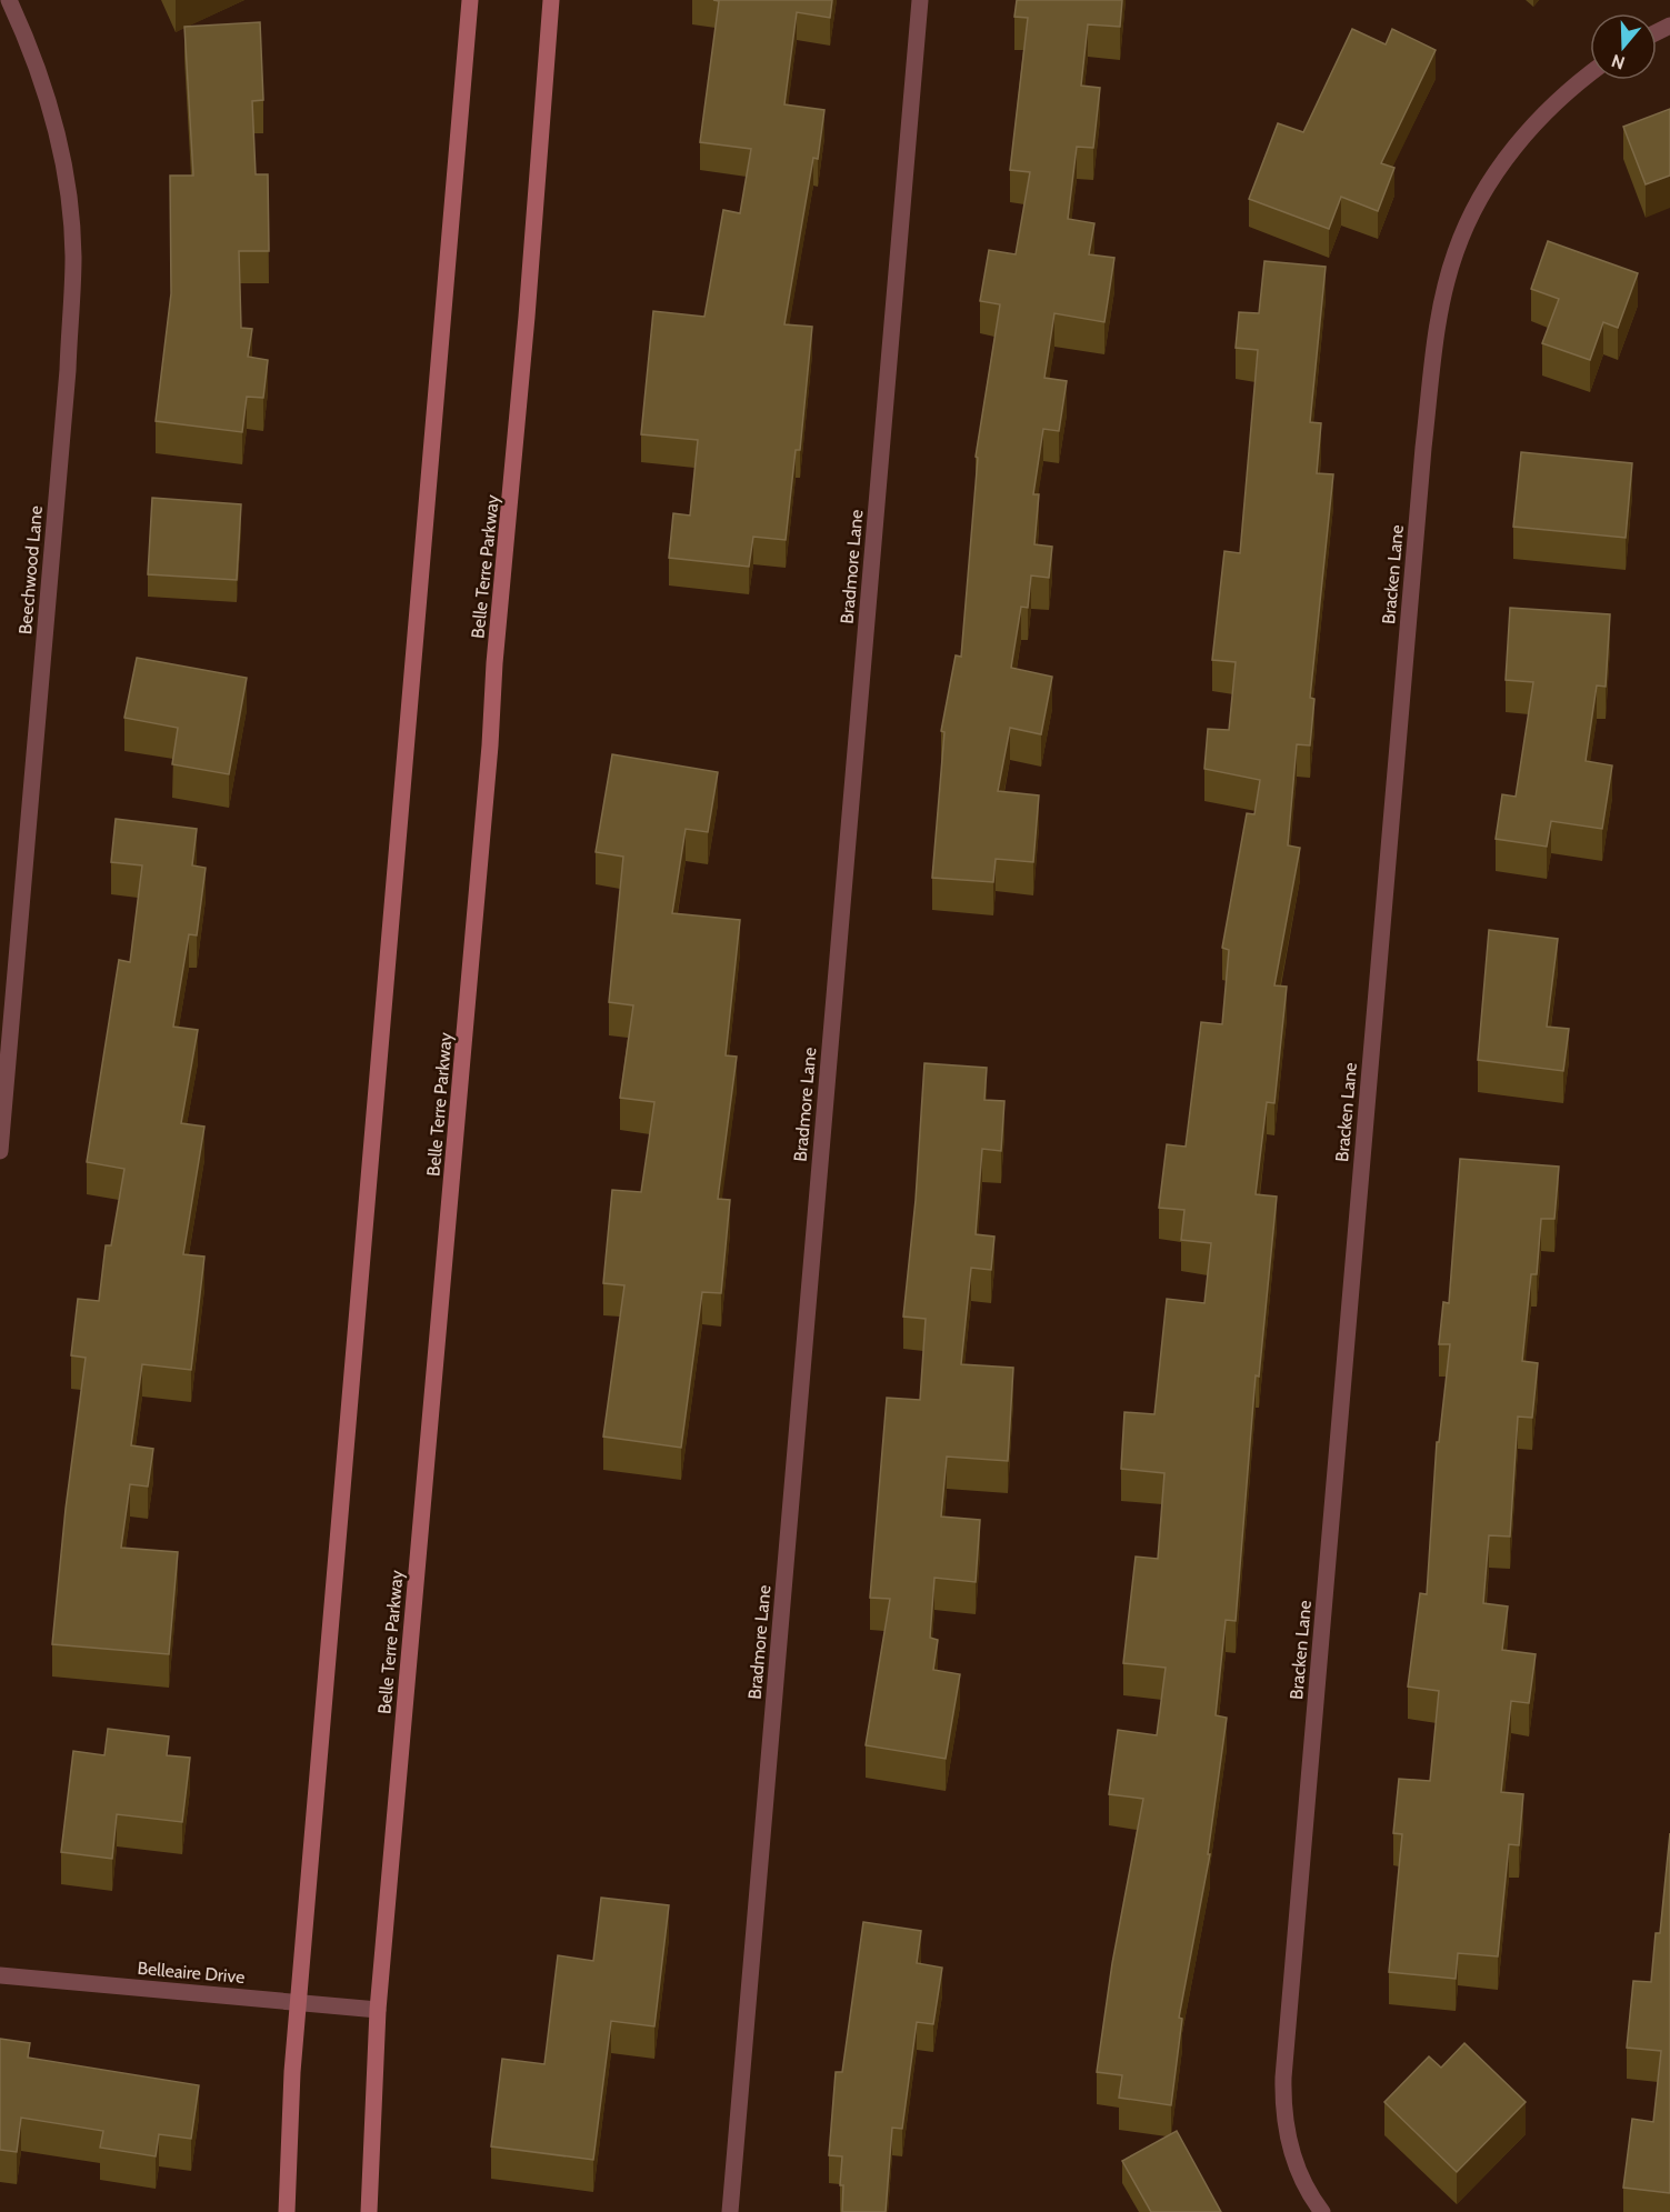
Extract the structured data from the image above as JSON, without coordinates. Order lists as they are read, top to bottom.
{
  "streets": {
    "main road": ["Belle Terre Parkway"],
    "street": [
      "Bradmore Lane",
      "Beechwood Lane",
      "Bracken Lane",
      "Belleaire Drive"
    ]
  },
  "crossings": [
    ["Belle Terre Parkway", "Belleaire Drive"]
  ],
  "north": "bottom"
}
